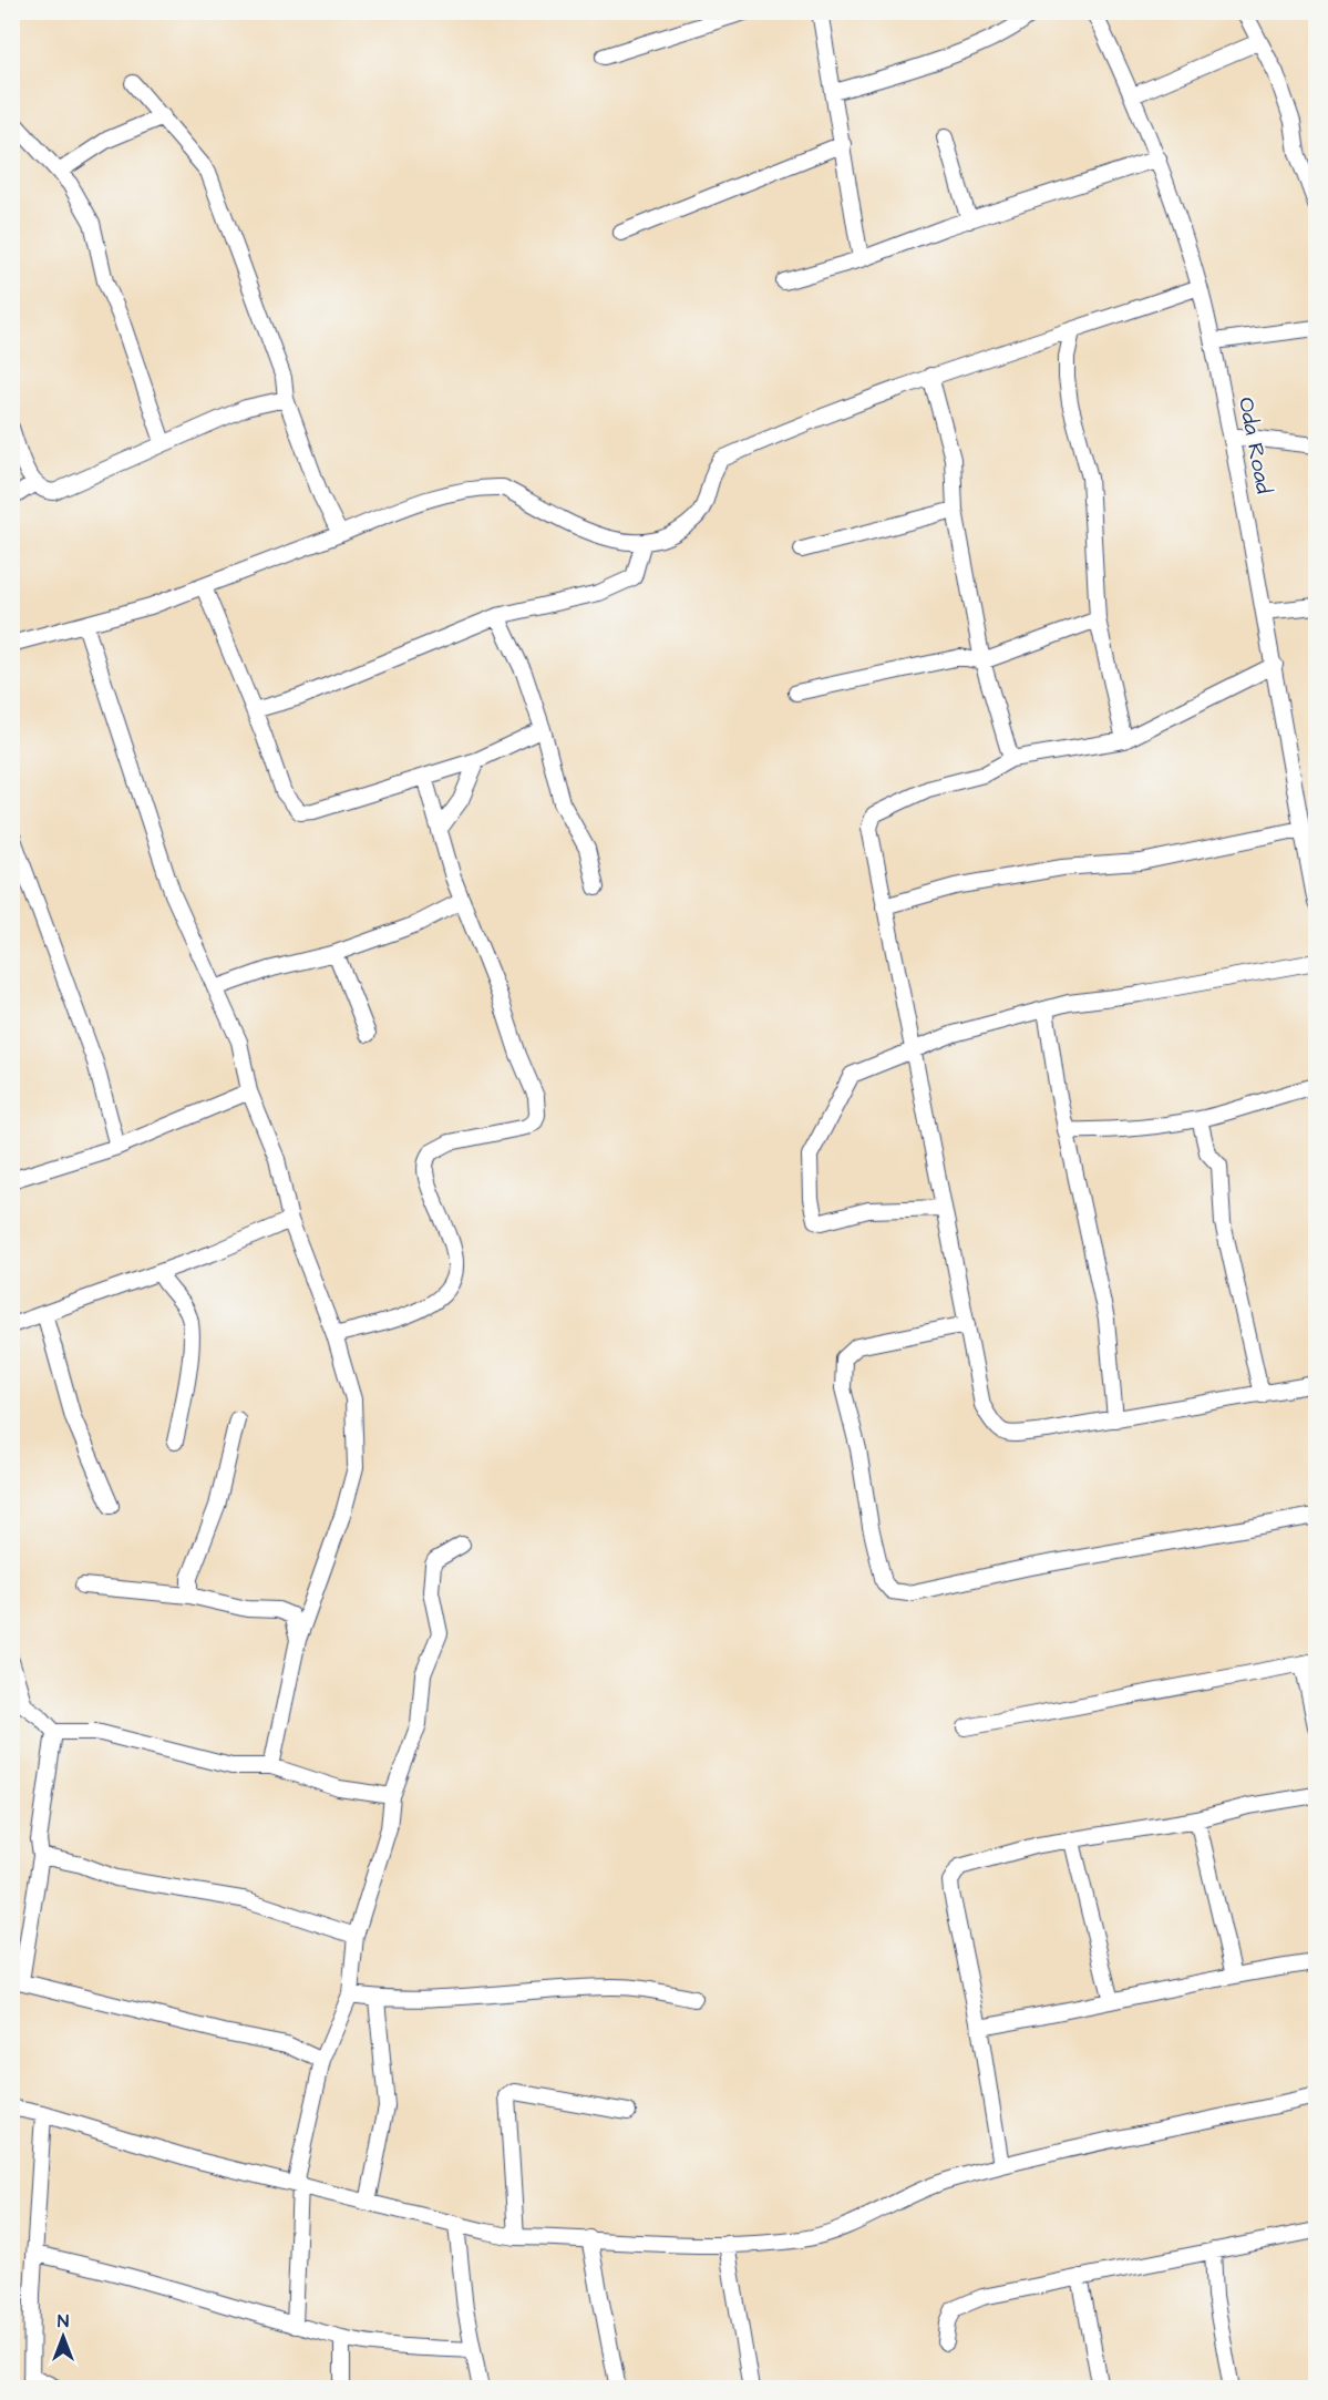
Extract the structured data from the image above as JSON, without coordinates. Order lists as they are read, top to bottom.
{
  "streets": {
    "street": ["Oda Road"]
  },
  "north": "top"
}
